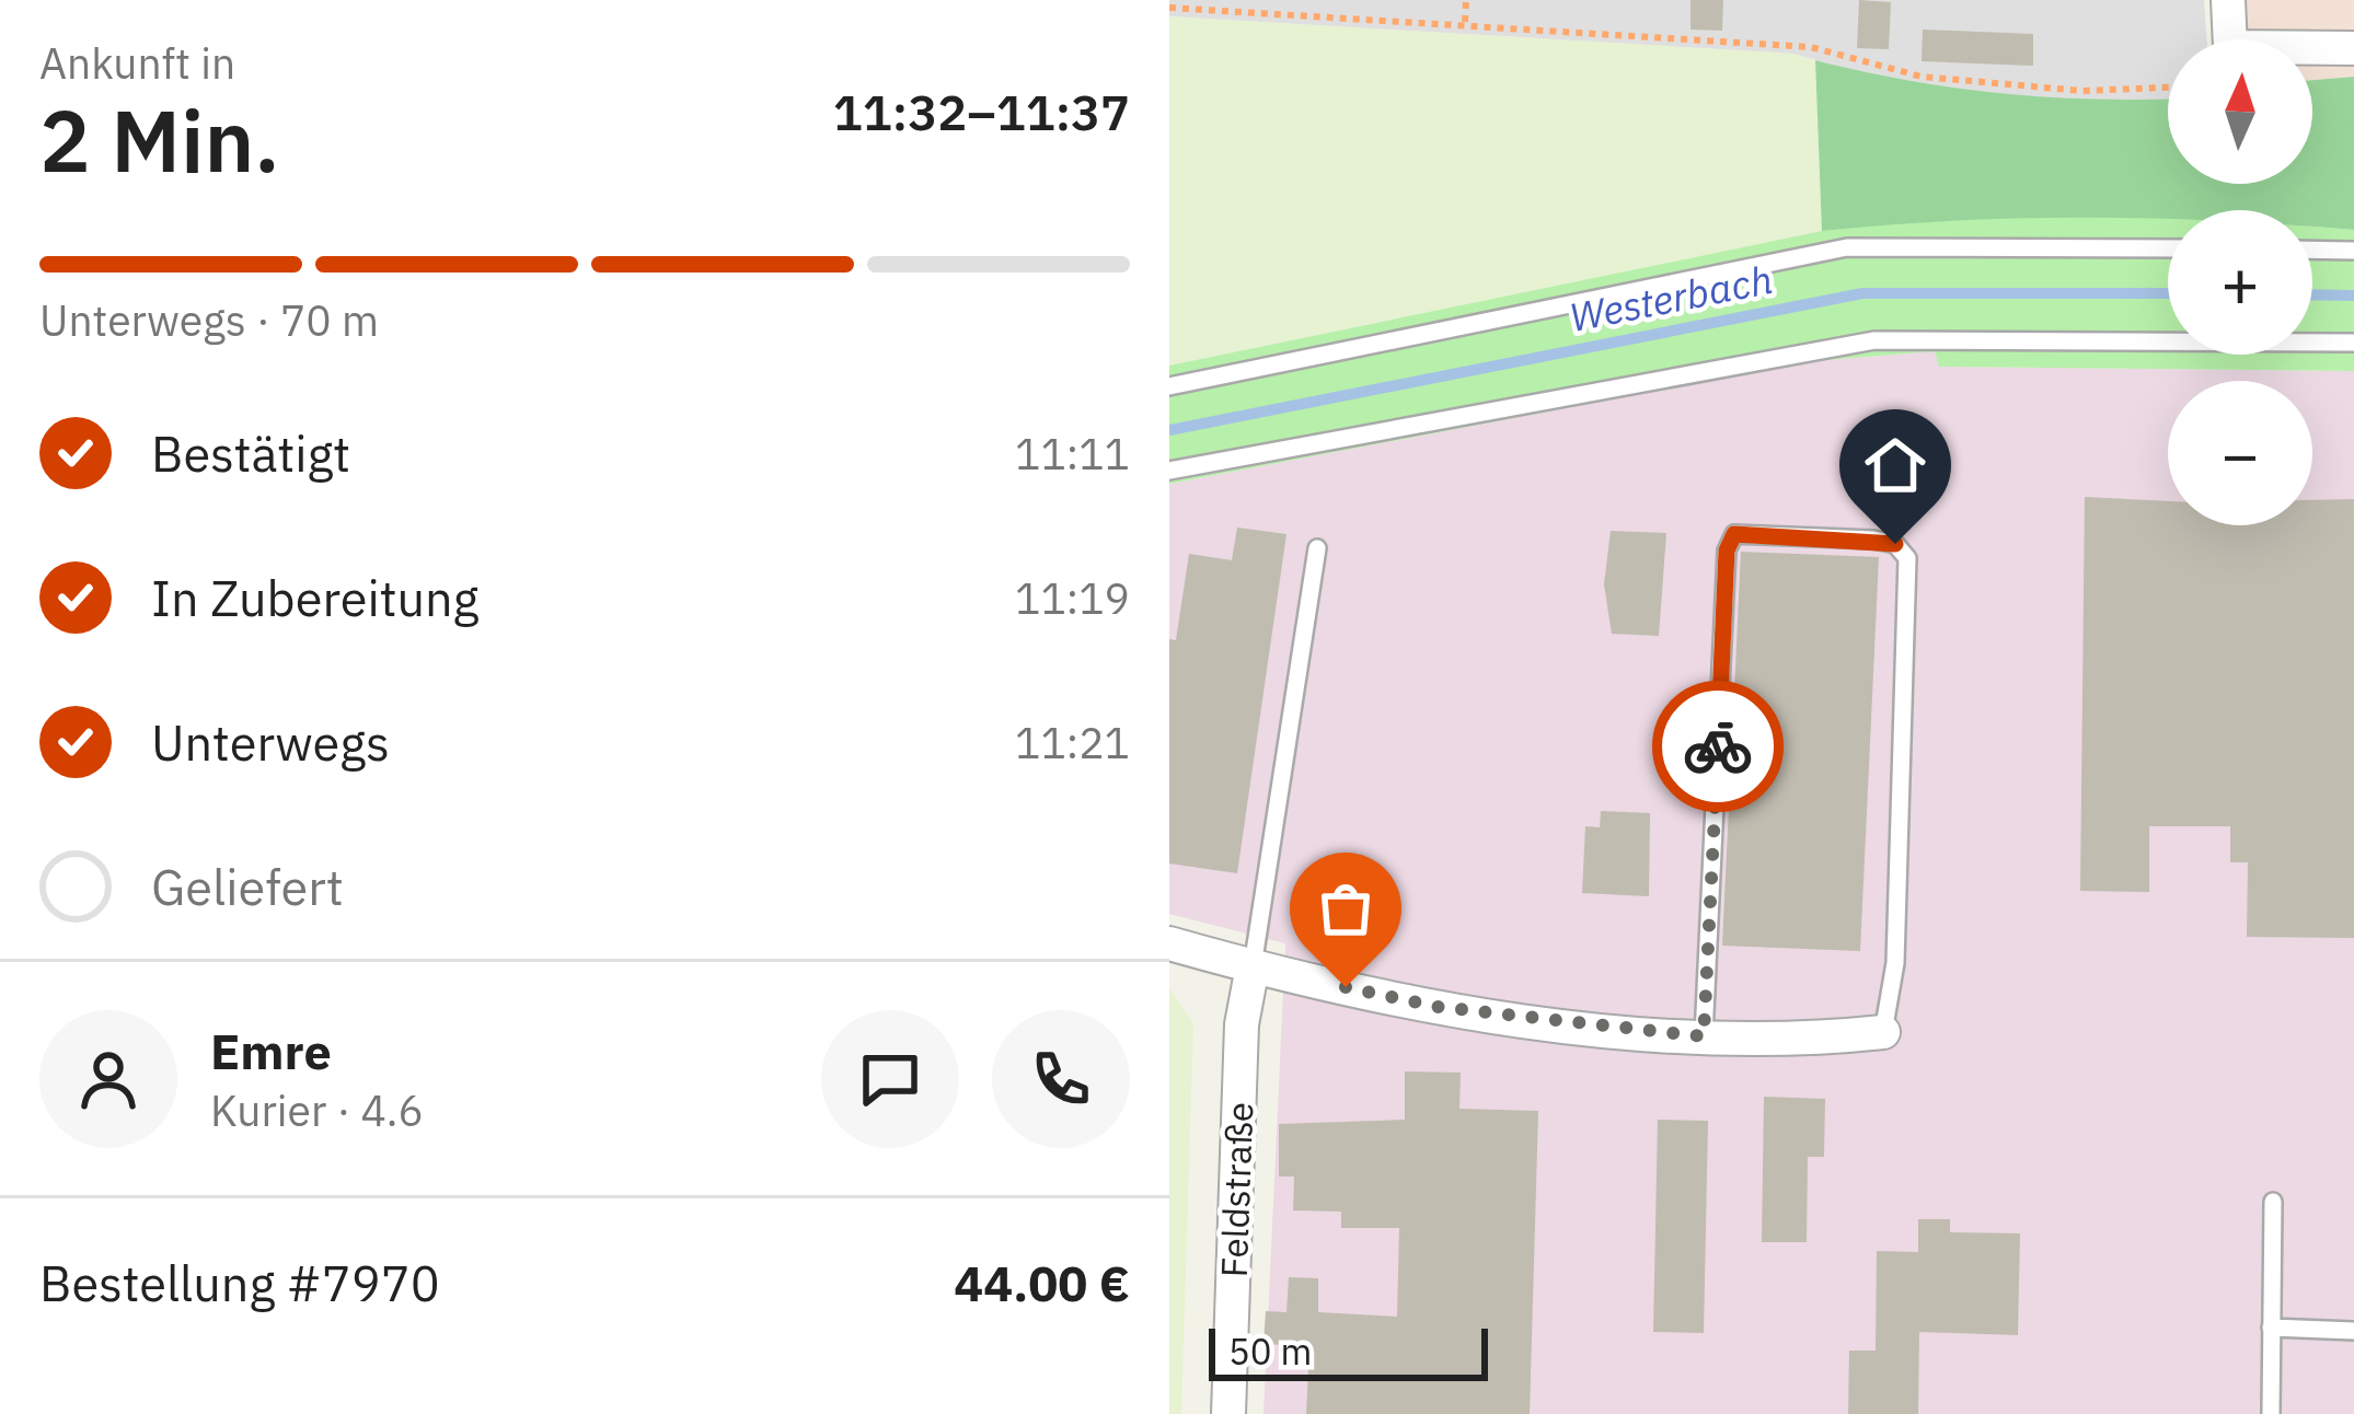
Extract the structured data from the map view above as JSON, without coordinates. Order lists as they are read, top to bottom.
{
  "streets": {
    "street": ["Feldstraße"]
  },
  "water": ["Westerbach"],
  "scale_bar": "50 m",
  "north": "top",
  "page": {
    "heading": ["2 Min.", "Ankunft in", "11:32–11:37"],
    "panel": [
      "Emre",
      "Kurier · 4.6",
      "Bestellung #7970",
      "44.00 €"
    ],
    "map_buttons": ["+", "−"],
    "bar": "Unterwegs · 70 m",
    "list": [
      ["Bestätigt", "11:11"],
      ["In Zubereitung", "11:19"],
      ["Unterwegs", "11:21"],
      "Geliefert"
    ],
    "scale": "50 m"
  }
}
